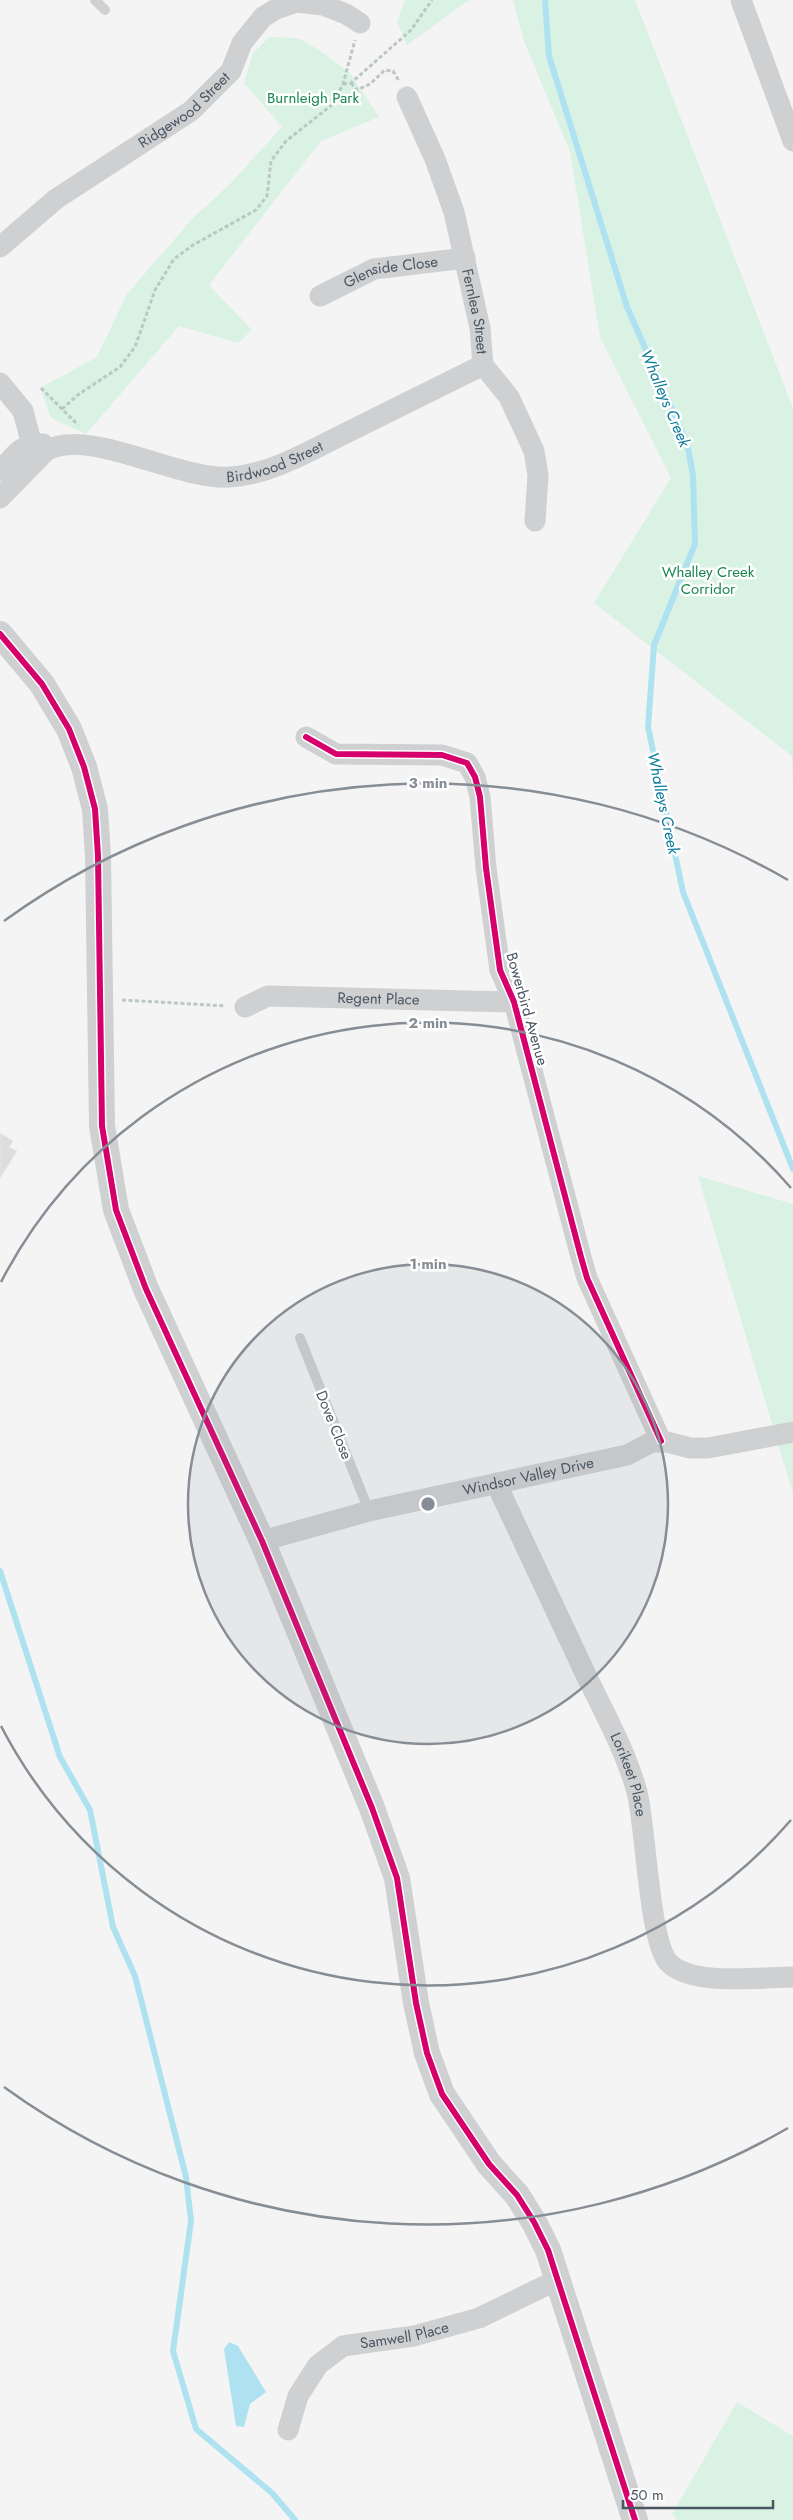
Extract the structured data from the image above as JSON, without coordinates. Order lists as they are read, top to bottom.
{
  "streets": {
    "street": [
      "Ridgewood Street",
      "Glenside Close",
      "Fernlea Street",
      "Birdwood Street",
      "Regent Place",
      "Bowerbird Avenue",
      "Windsor Valley Drive",
      "Lorikeet Place",
      "Samwell Place"
    ],
    "lane": ["Dove Close"]
  },
  "crossings": [
    ["Glenside Close", "Fernlea Street"],
    ["Fernlea Street", "Birdwood Street"],
    ["Regent Place", "Bowerbird Avenue"],
    ["Bowerbird Avenue", "Windsor Valley Drive"],
    ["Dove Close", "Windsor Valley Drive"],
    ["Windsor Valley Drive", "Lorikeet Place"]
  ],
  "water": ["Whalleys Creek"],
  "parks": ["Burnleigh Park", "Whalley Creek Corridor"],
  "scale_bar": "50 m",
  "rings": ["3 min", "2 min", "1 min"]
}
